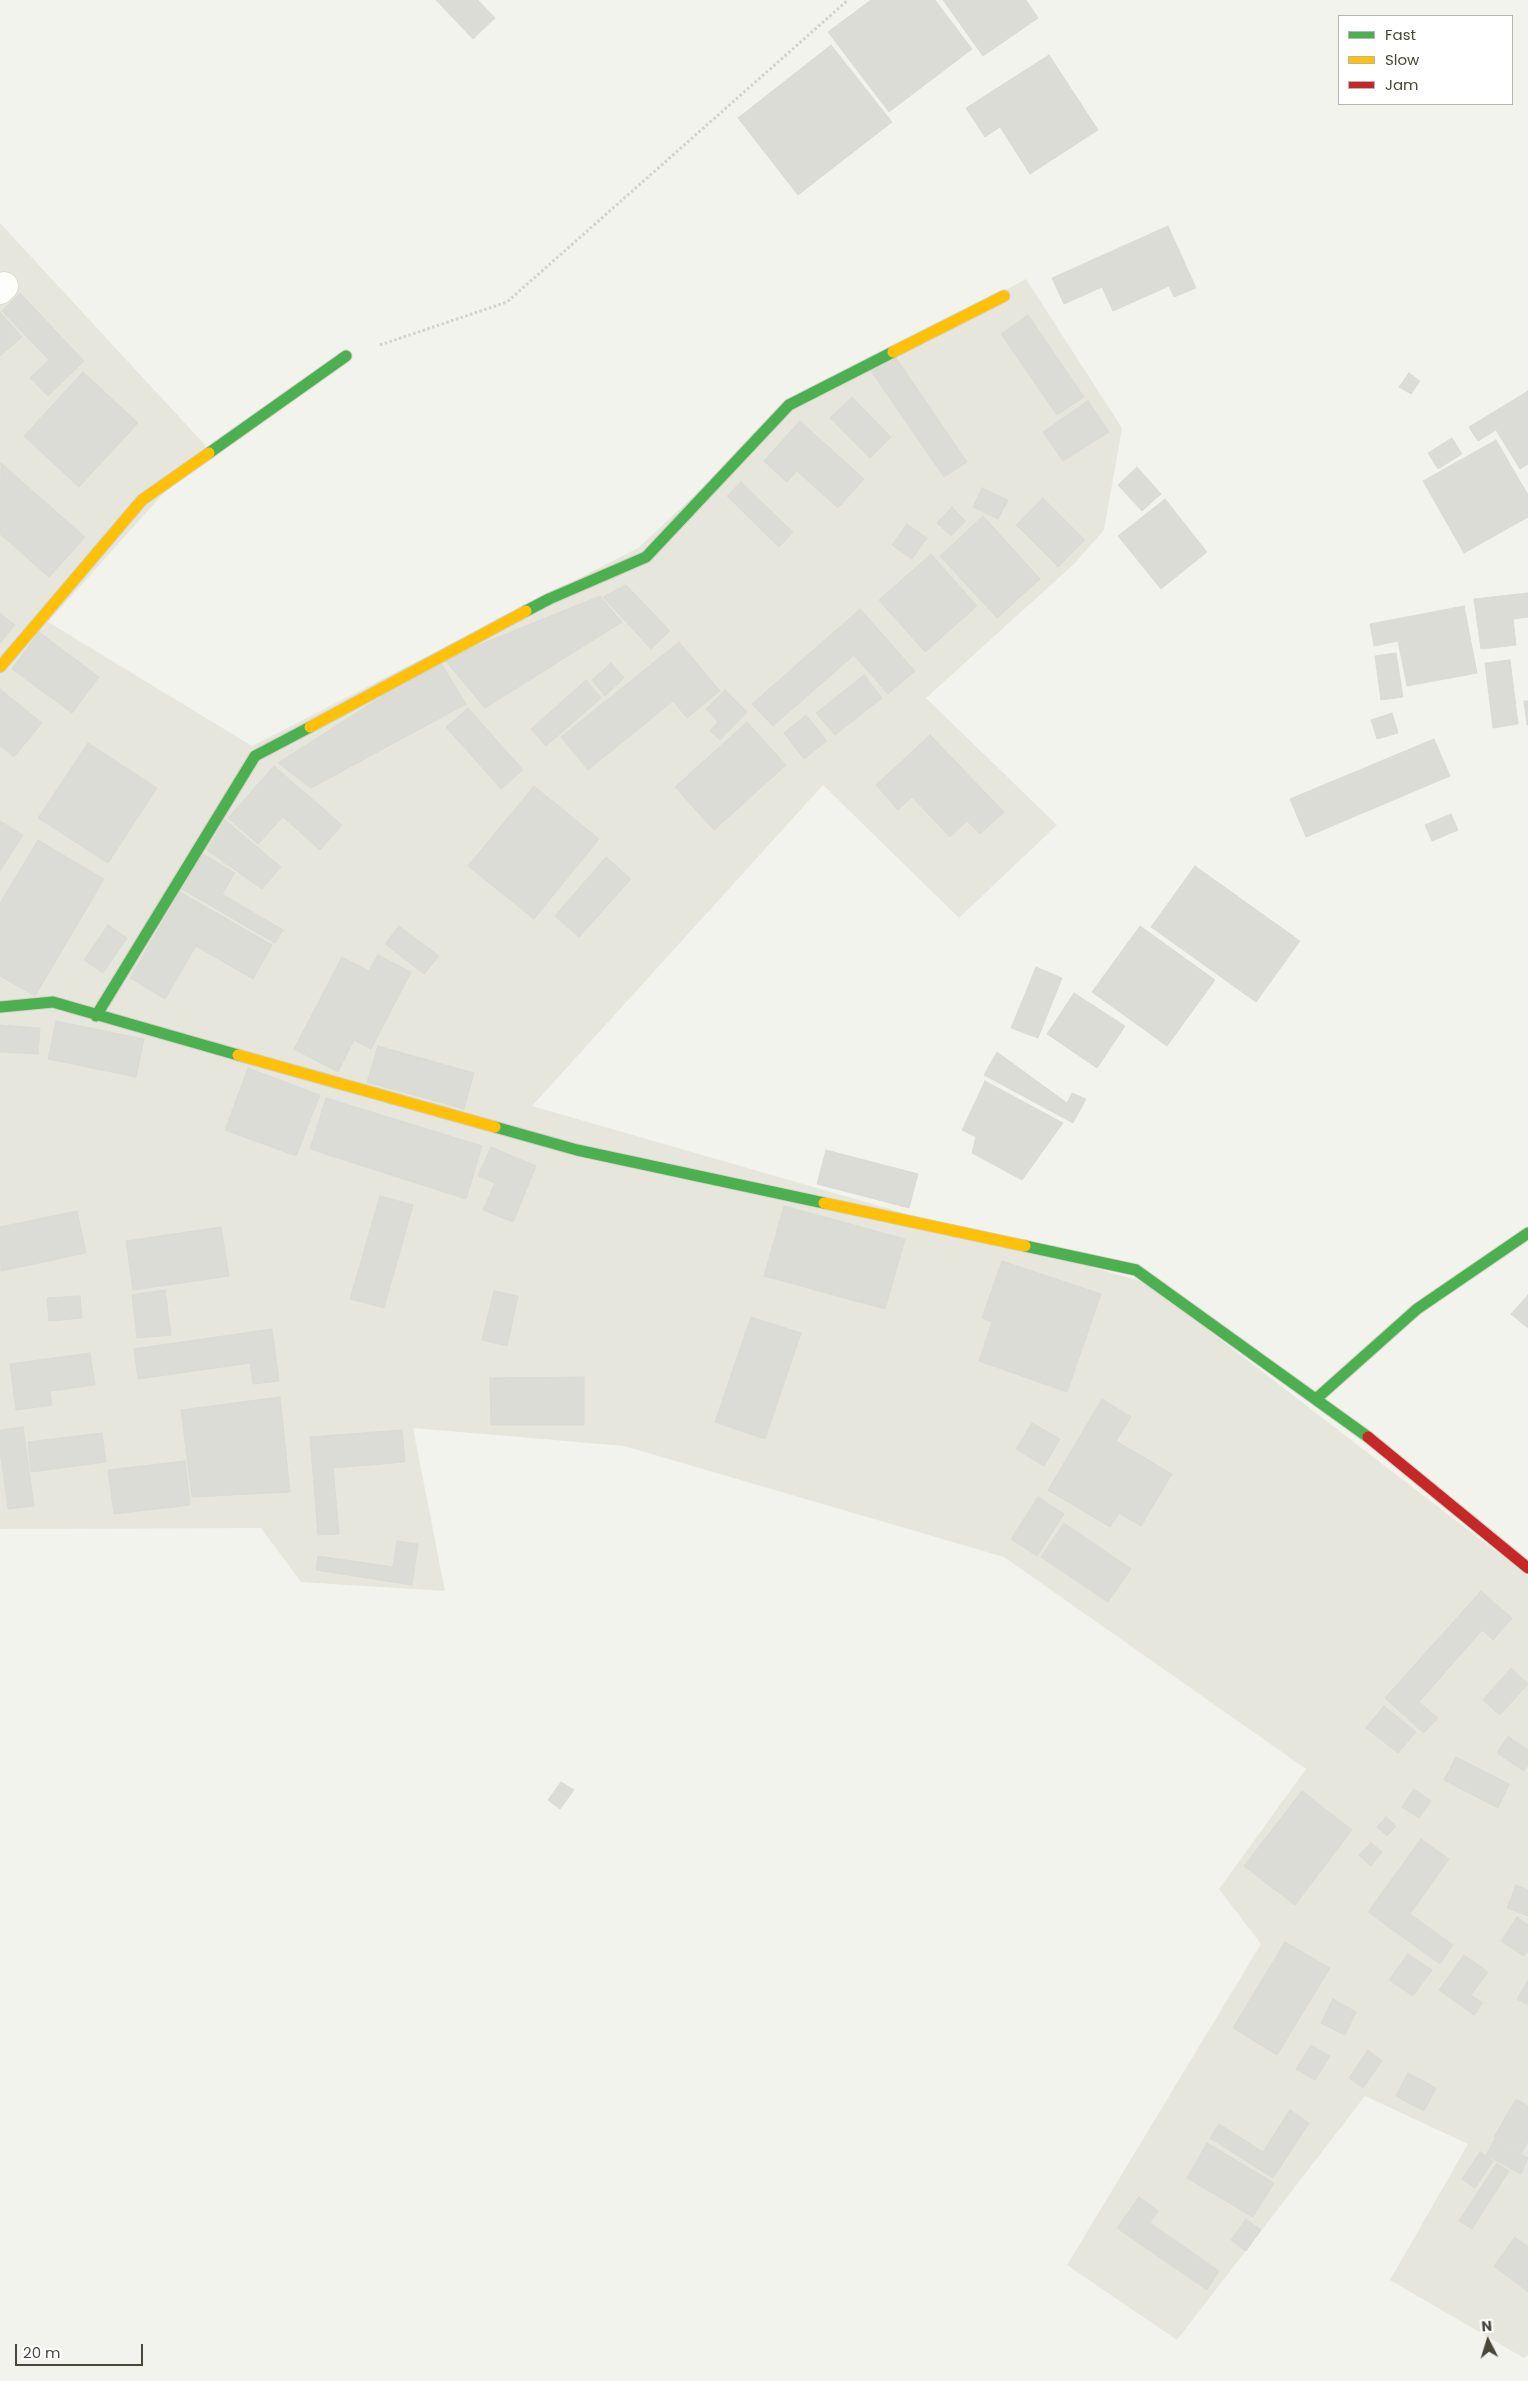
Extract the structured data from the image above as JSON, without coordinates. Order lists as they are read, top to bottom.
{
  "legend": ["Fast", "Slow", "Jam"],
  "scale_bar": "20 m",
  "north": "top"
}
